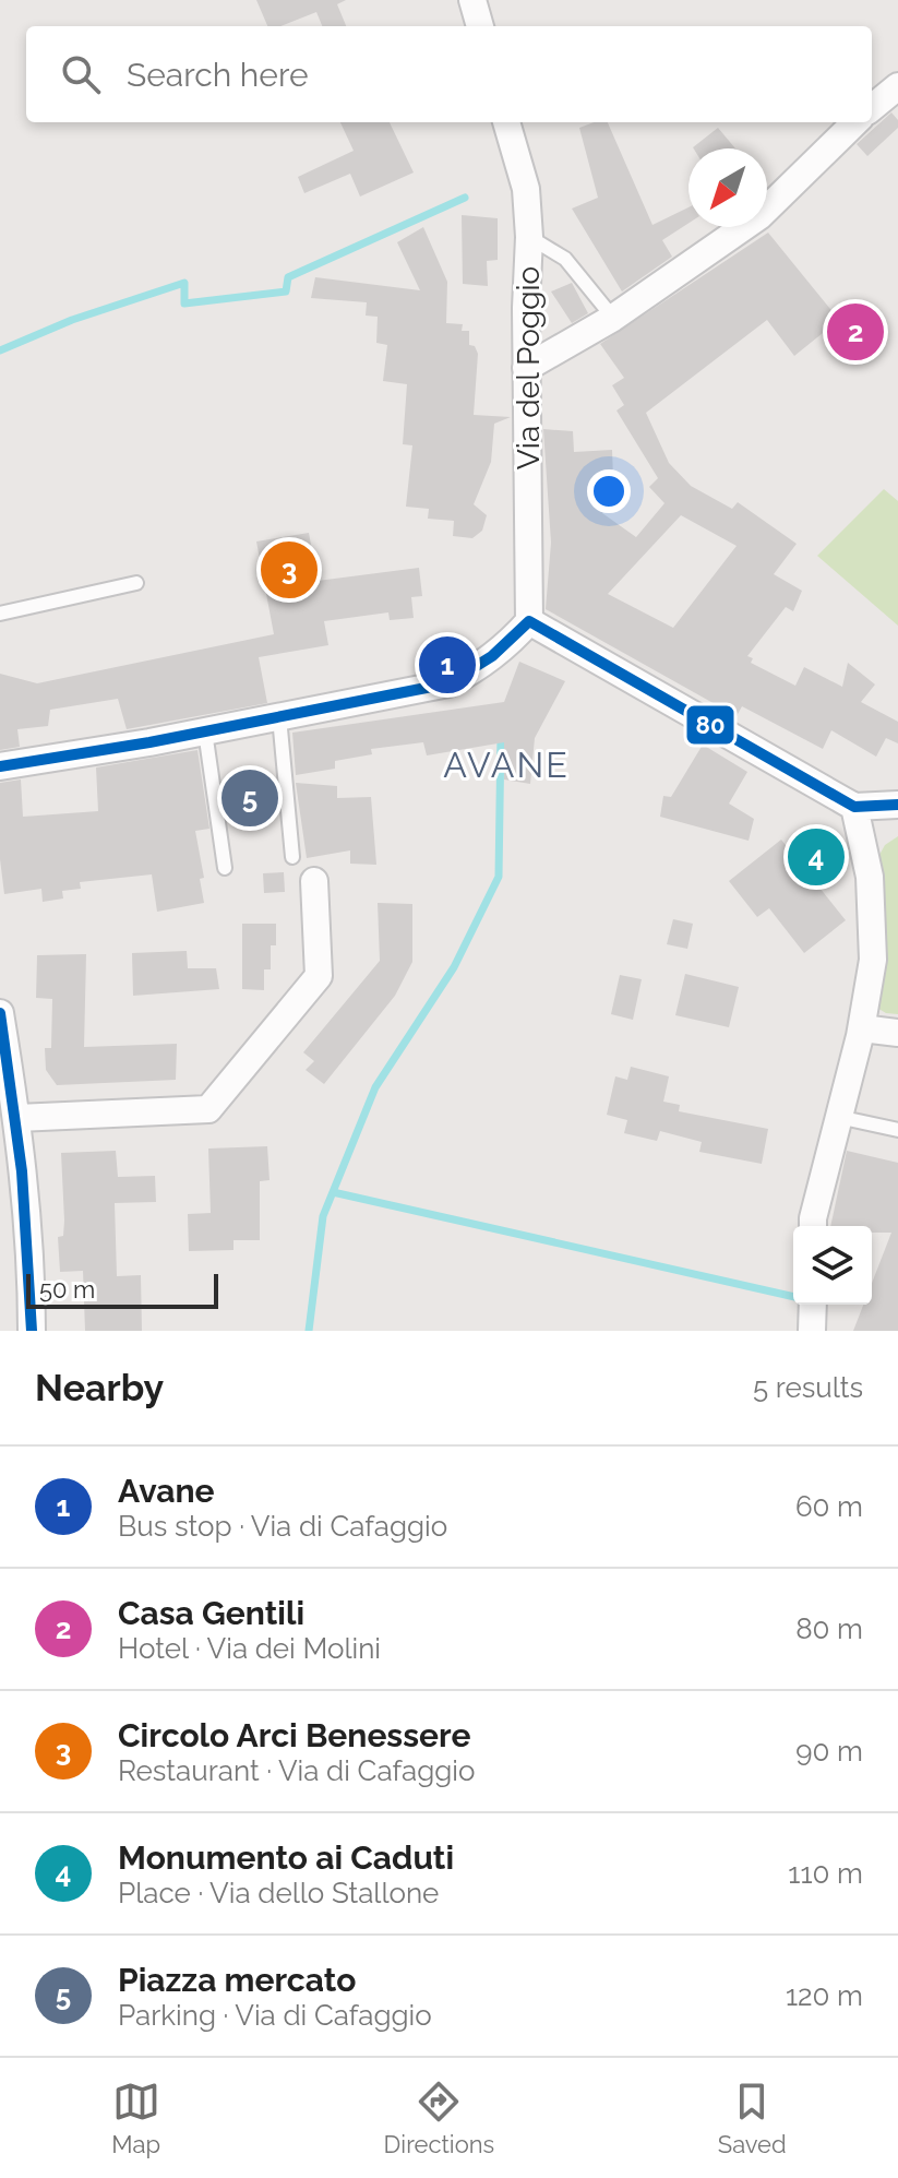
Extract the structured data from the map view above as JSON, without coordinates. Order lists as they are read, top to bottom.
{
  "streets": {
    "street": ["Via del Poggio"]
  },
  "districts": ["AVANE"],
  "lines": ["transit line 80"],
  "scale_bar": "50 m",
  "north": "bottom left",
  "page": {
    "search": "Search here",
    "pins": [
      "2",
      "3",
      "1",
      "5",
      "4"
    ],
    "scale": "50 m",
    "heading": ["Nearby", "5 results"],
    "list": [
      {
        "mark": "1",
        "name": "Avane",
        "note": "Bus stop · Via di Cafaggio",
        "value": "60 m"
      },
      {
        "mark": "2",
        "name": "Casa Gentili",
        "note": "Hotel · Via dei Molini",
        "value": "80 m"
      },
      {
        "mark": "3",
        "name": "Circolo Arci Benessere",
        "note": "Restaurant · Via di Cafaggio",
        "value": "90 m"
      },
      {
        "mark": "4",
        "name": "Monumento ai Caduti",
        "note": "Place · Via dello Stallone",
        "value": "110 m"
      },
      {
        "mark": "5",
        "name": "Piazza mercato",
        "note": "Parking · Via di Cafaggio",
        "value": "120 m"
      }
    ],
    "nav": ["Map", "Directions", "Saved"]
  }
}
